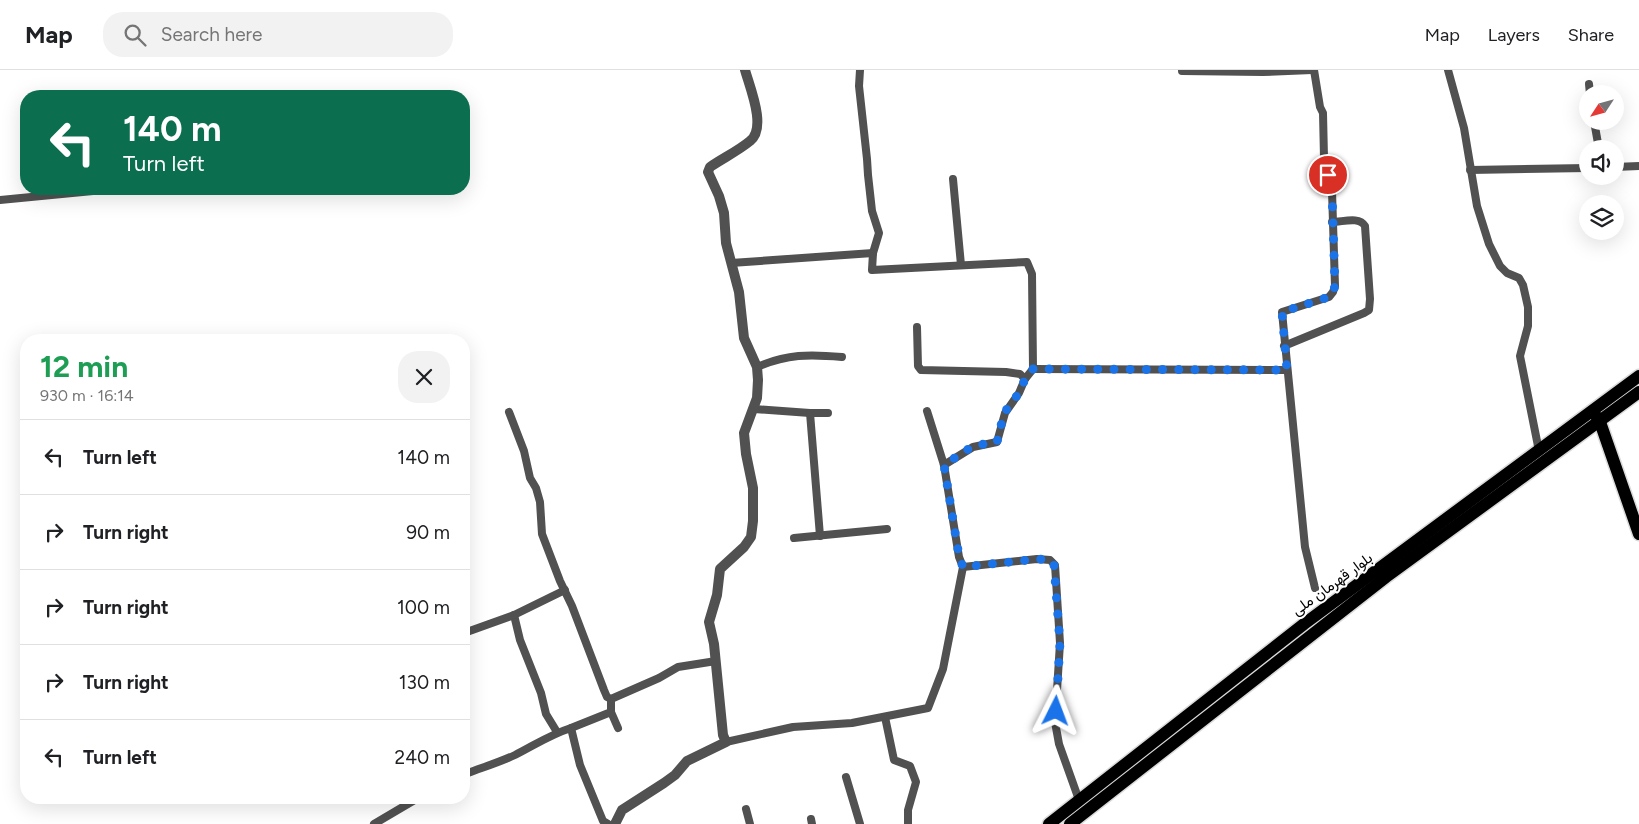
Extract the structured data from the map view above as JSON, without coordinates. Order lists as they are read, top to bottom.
{
  "streets": {
    "highway": ["بلوار قهرمان ملی"]
  },
  "north": "bottom left",
  "page": {
    "header": "Map",
    "search": "Search here",
    "nav": ["Map", "Layers", "Share"],
    "turn": ["140 m", "Turn left"],
    "heading": ["12 min", "930 m · 16:14"],
    "list": [
      {
        "name": "Turn left",
        "value": "140 m"
      },
      {
        "name": "Turn right",
        "value": "90 m"
      },
      {
        "name": "Turn right",
        "value": "100 m"
      },
      {
        "name": "Turn right",
        "value": "130 m"
      },
      {
        "name": "Turn left",
        "value": "240 m"
      }
    ]
  }
}
